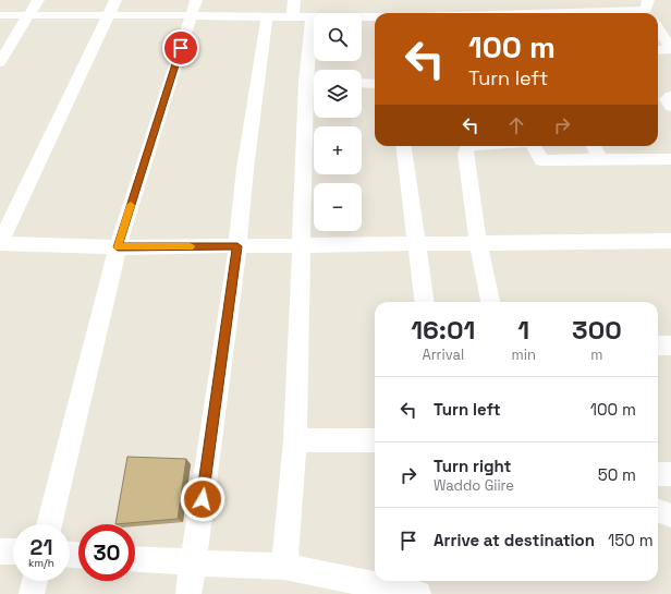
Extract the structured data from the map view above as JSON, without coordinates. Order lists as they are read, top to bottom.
{
  "page": {
    "map_buttons": ["+", "−"],
    "turn": ["100 m", "Turn left"],
    "eta": [
      "16:01",
      "Arrival",
      "1",
      "min",
      "300",
      "m"
    ],
    "list": [
      {
        "name": "Turn left",
        "value": "100 m"
      },
      {
        "name": "Turn right",
        "note": "Waddo Giire",
        "value": "50 m"
      },
      {
        "name": "Arrive at destination",
        "value": "150 m"
      }
    ],
    "speed": "21 km/h",
    "limit": "30"
  }
}
